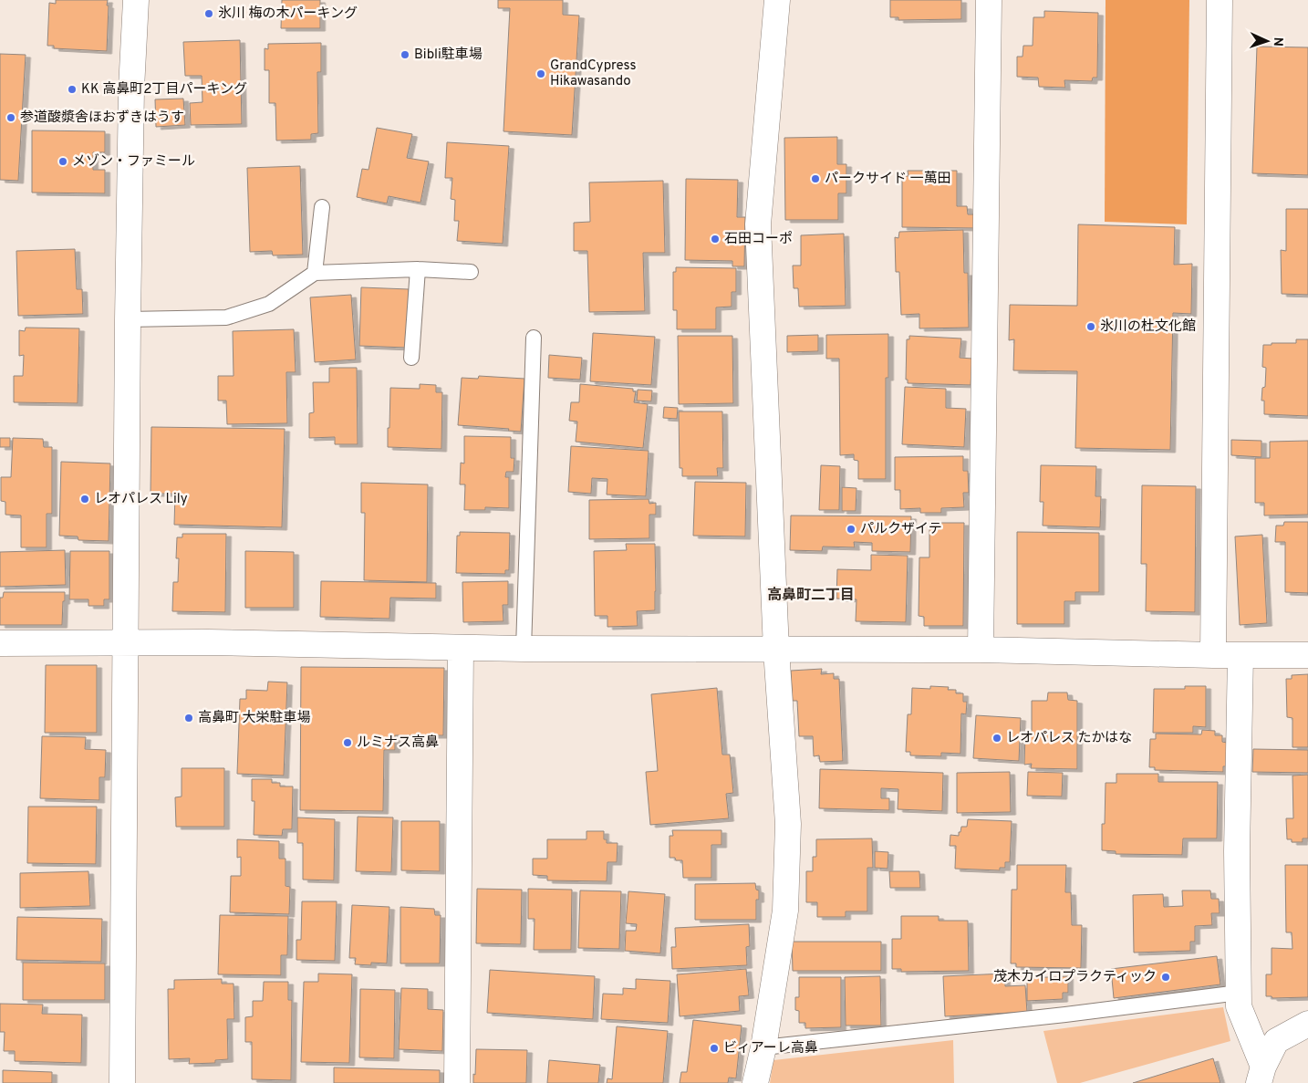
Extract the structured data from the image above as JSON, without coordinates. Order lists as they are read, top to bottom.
{
  "districts": ["高鼻町二丁目"],
  "places": [
    "氷川 梅の木パーキング",
    "Bibli駐車場",
    "GrandCypress Hikawasando",
    "KK 高鼻町2丁目パーキング",
    "参道酸漿舎ほおずきはうす",
    "メゾン・ファミール",
    "パークサイド 一萬田",
    "石田コーポ",
    "氷川の杜文化館",
    "レオパレス Lily",
    "パルクザイテ",
    "高鼻町 大栄駐車場",
    "レオパレス たかはな",
    "ルミナス高鼻",
    "茂木カイロプラクティック",
    "ビィアーレ高鼻"
  ],
  "north": "right"
}
